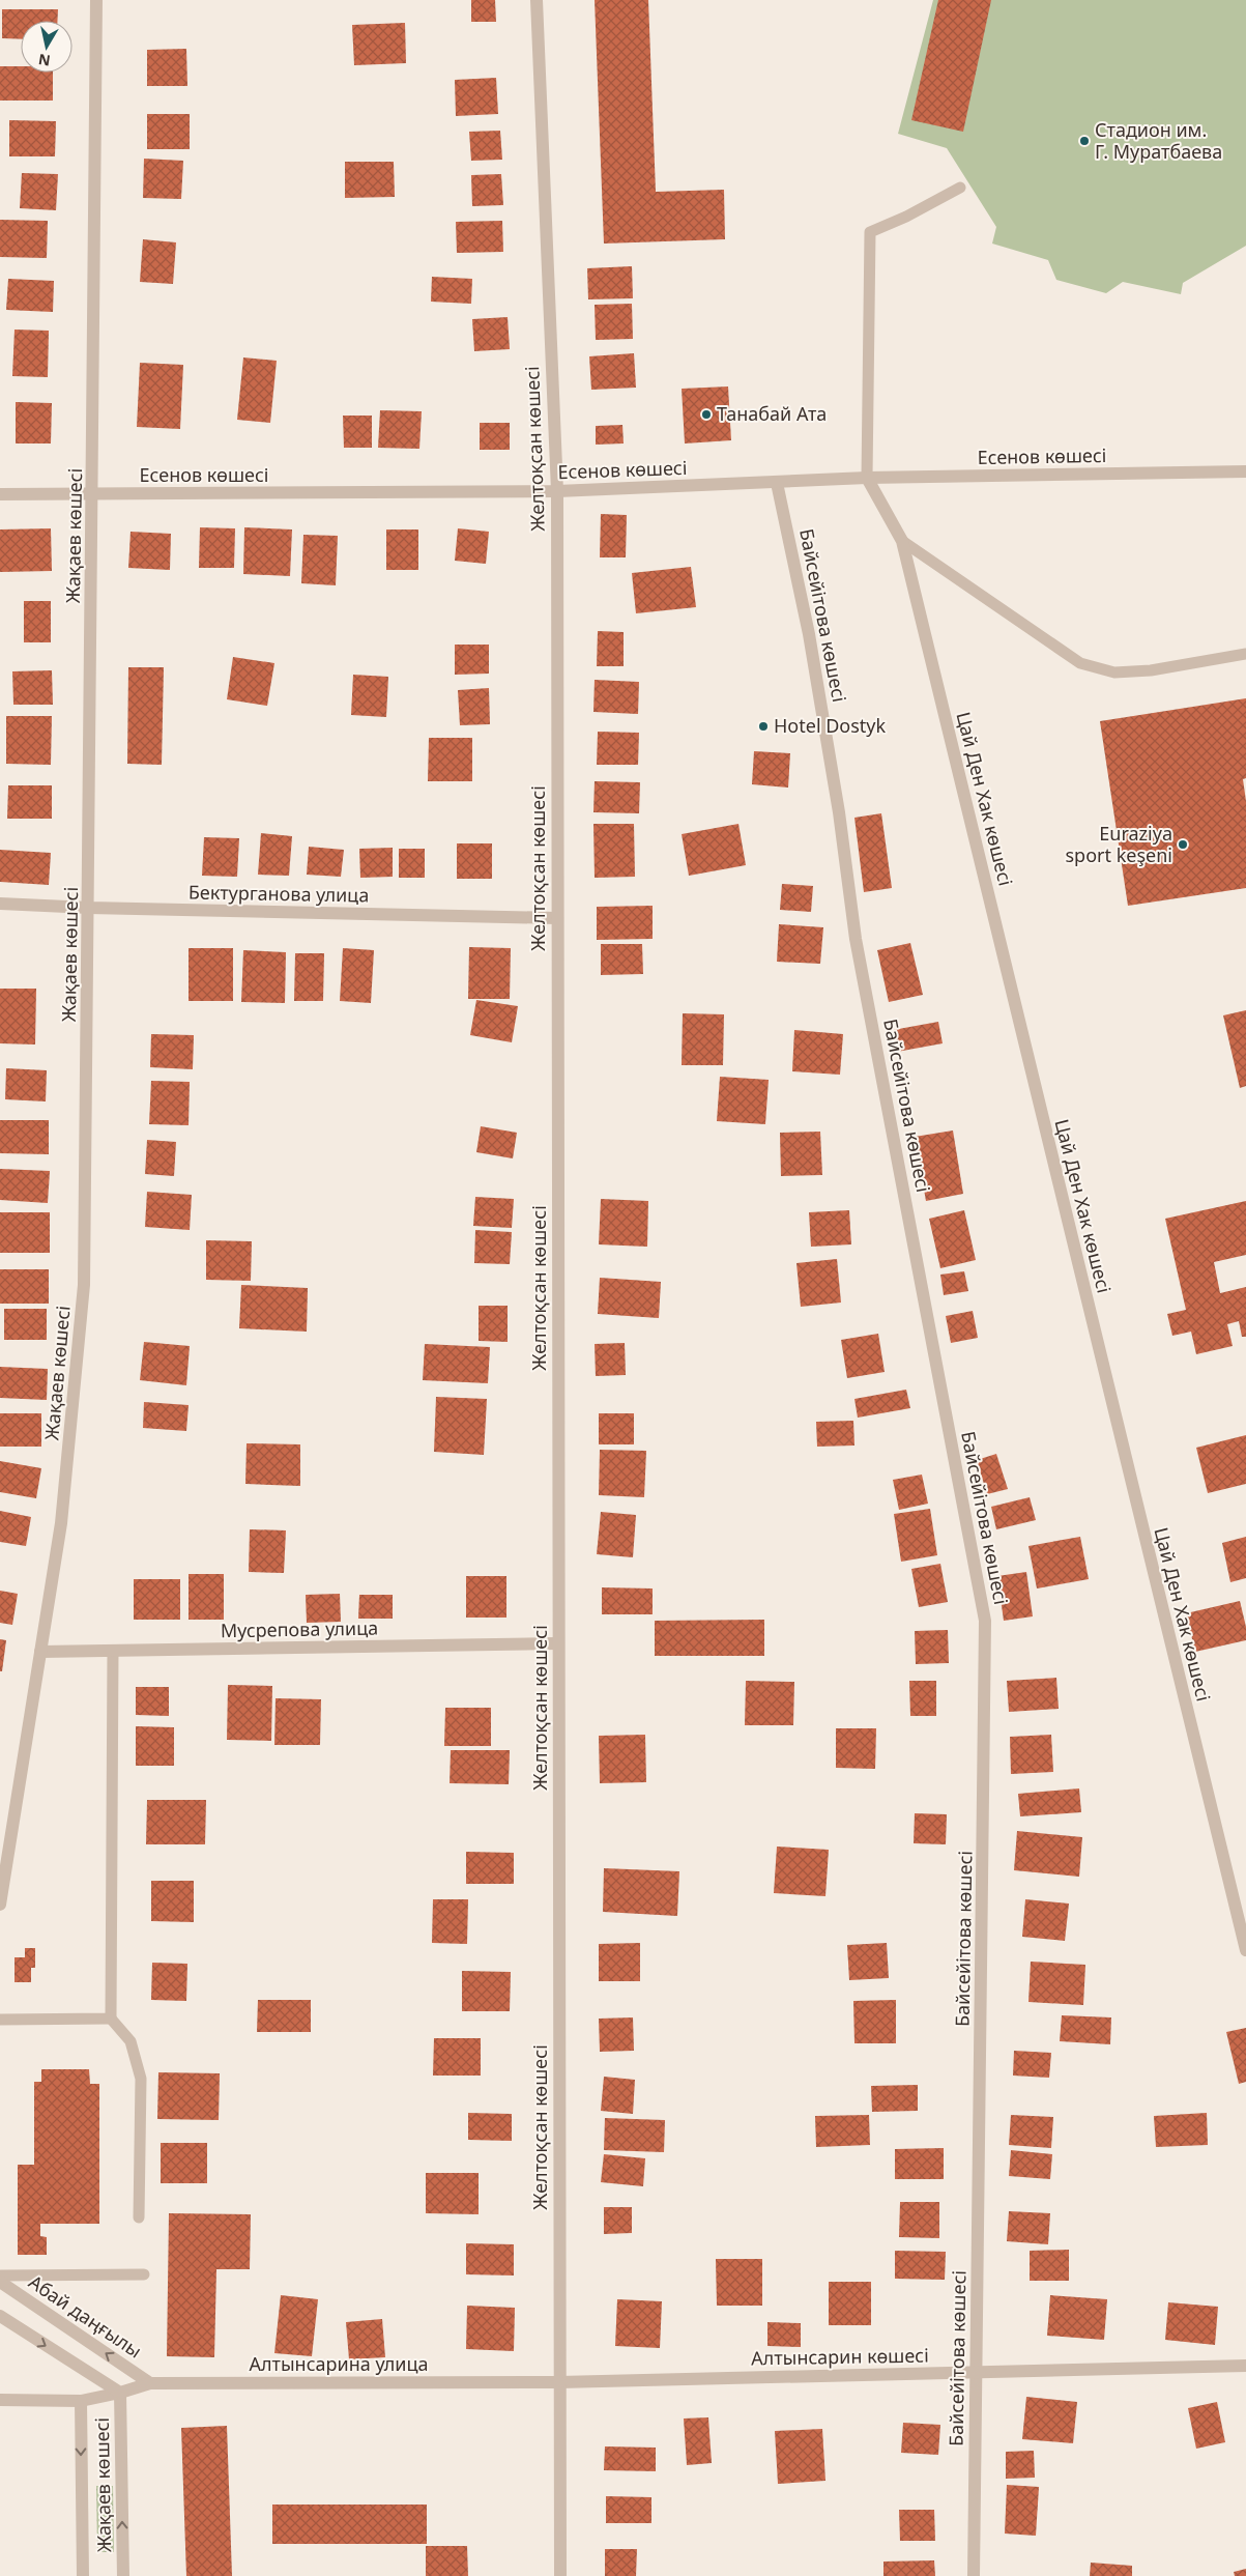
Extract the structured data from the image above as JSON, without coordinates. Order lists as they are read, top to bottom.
{
  "streets": {
    "street": [
      "Желтоқсан көшесі",
      "Есенов көшесі",
      "Жақаев көшесі",
      "Байсейітова көшесі",
      "Цай Ден Хак көшесі",
      "Бектурганова улица",
      "Мусрепова улица",
      "Абай даңғылы",
      "Алтынсарин көшесі",
      "Алтынсарина улица"
    ]
  },
  "crossings": [
    ["Желтоқсан көшесі", "Есенов көшесі"],
    ["Желтоқсан көшесі", "Бектурганова улица"],
    ["Желтоқсан көшесі", "Мусрепова улица"],
    ["Желтоқсан көшесі", "Алтынсарин көшесі"],
    ["Желтоқсан көшесі", "Алтынсарина улица"],
    ["Есенов көшесі", "Жақаев көшесі"],
    ["Есенов көшесі", "Байсейітова көшесі"],
    ["Есенов көшесі", "Цай Ден Хак көшесі"],
    ["Жақаев көшесі", "Бектурганова улица"],
    ["Жақаев көшесі", "Мусрепова улица"],
    ["Жақаев көшесі", "Алтынсарина улица"],
    ["Байсейітова көшесі", "Алтынсарин көшесі"],
    ["Абай даңғылы", "Алтынсарина улица"],
    ["Алтынсарин көшесі", "Алтынсарина улица"]
  ],
  "places": [
    "Стадион им. Г. Муратбаева",
    "Танабай Ата",
    "Hotel Dostyk",
    "Euraziya sport keşeni"
  ],
  "north": "bottom"
}
